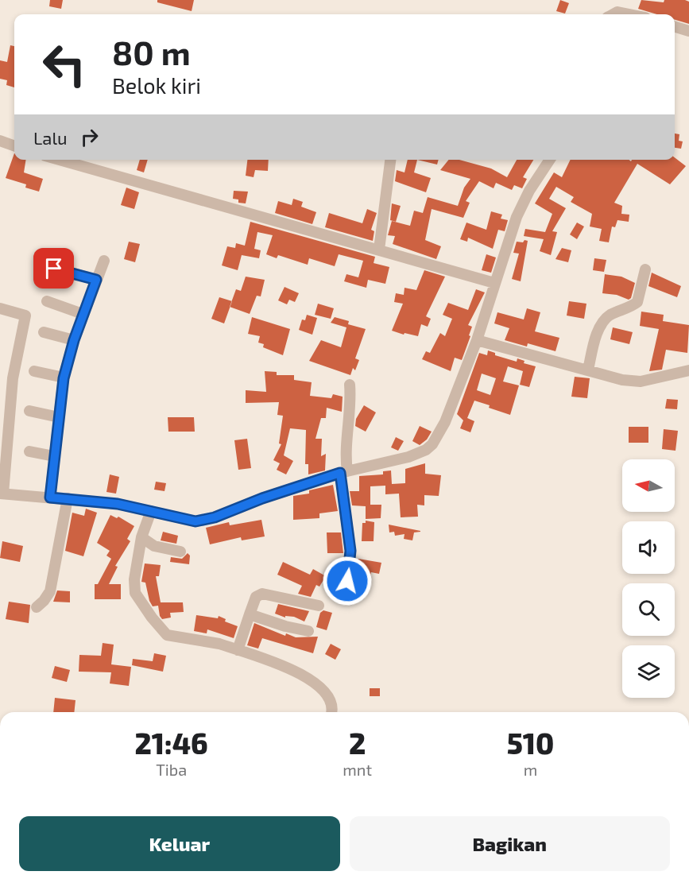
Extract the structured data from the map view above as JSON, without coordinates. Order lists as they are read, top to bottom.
{
  "north": "left",
  "page": {
    "turn": ["80 m", "Belok kiri"],
    "then": "Lalu",
    "eta": [
      "21:46",
      "Tiba",
      "2",
      "mnt",
      "510",
      "m"
    ],
    "buttons": ["Keluar", "Bagikan"]
  }
}
